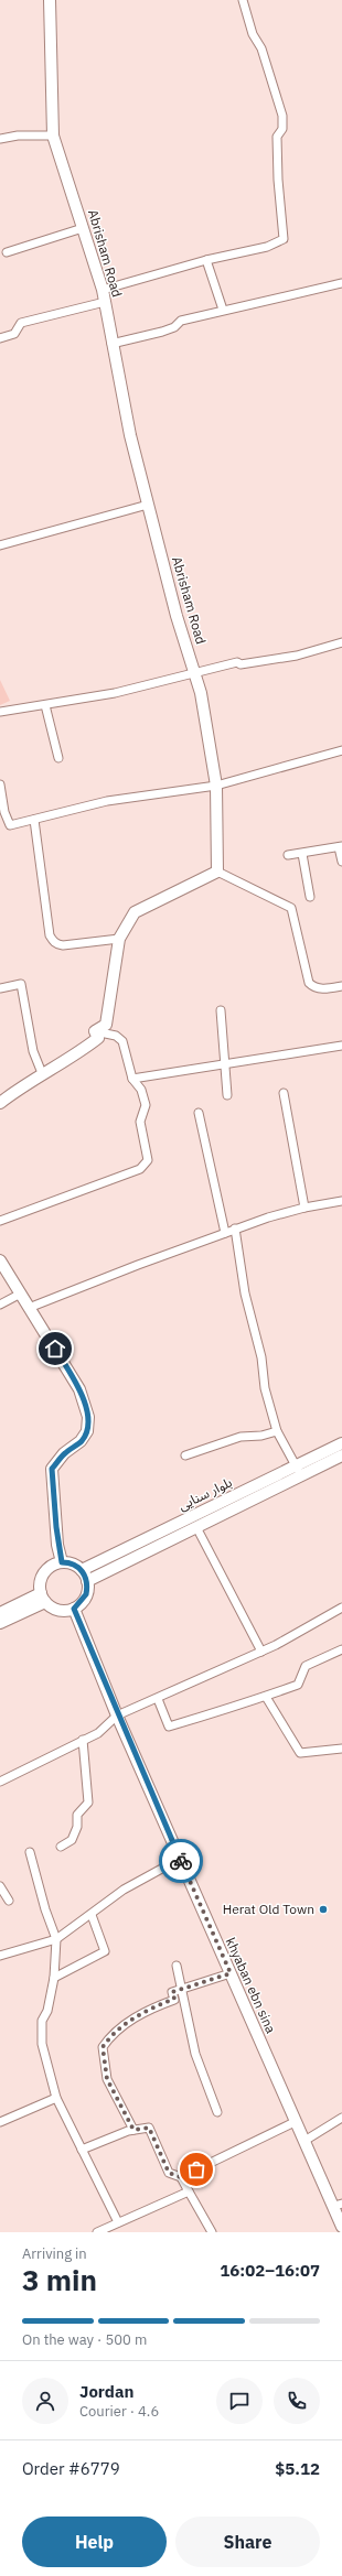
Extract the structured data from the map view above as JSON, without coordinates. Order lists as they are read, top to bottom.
{
  "streets": {
    "main road": ["Abrisham Road", "بلوار سنایی", "khyaban ebn sina"]
  },
  "crossings": [
    ["بلوار سنایی", "khyaban ebn sina"]
  ],
  "places": ["Herat Old Town"],
  "page": {
    "heading": ["3 min", "Arriving in", "16:02–16:07"],
    "panel": [
      "Jordan",
      "Courier · 4.6",
      "Order #6779",
      "$5.12"
    ],
    "bar": "On the way · 500 m",
    "buttons": ["Help", "Share"]
  }
}
